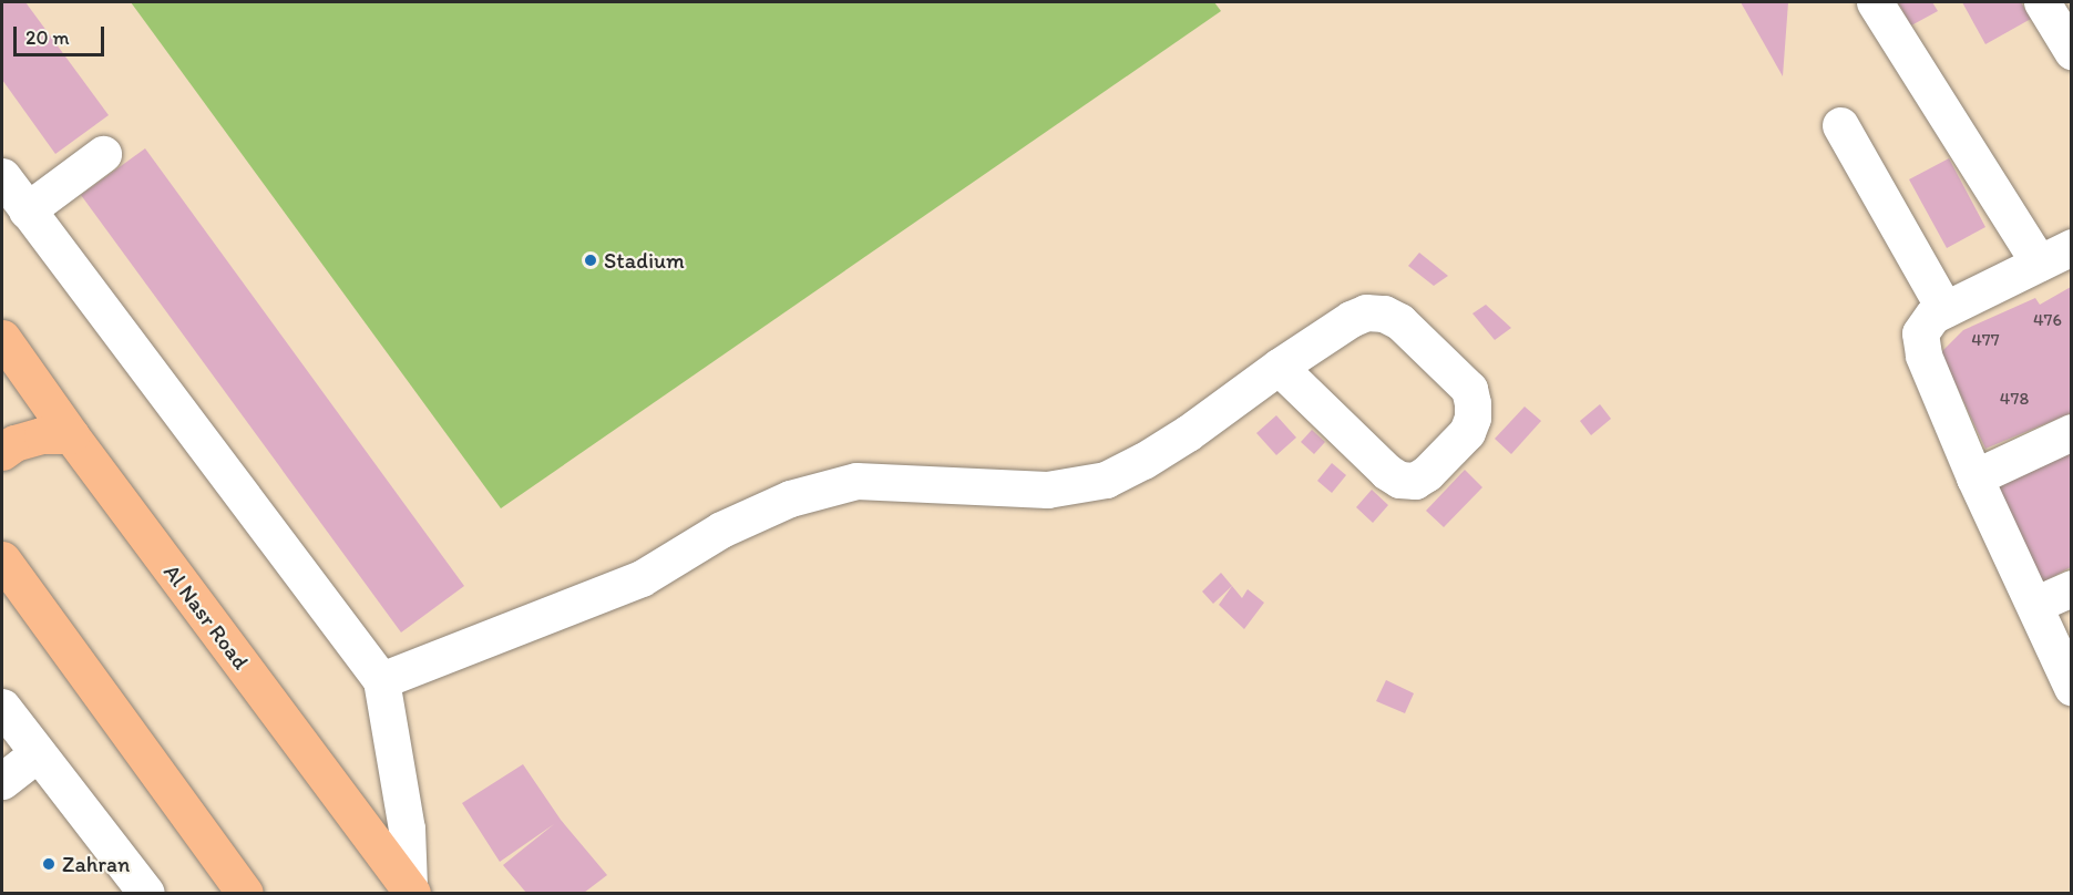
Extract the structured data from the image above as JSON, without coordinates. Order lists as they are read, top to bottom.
{
  "streets": {
    "main road": ["Al Nasr Road"]
  },
  "places": ["Stadium", "Zahran"],
  "house_numbers": ["476", "477", "478"],
  "scale_bar": "20 m"
}
